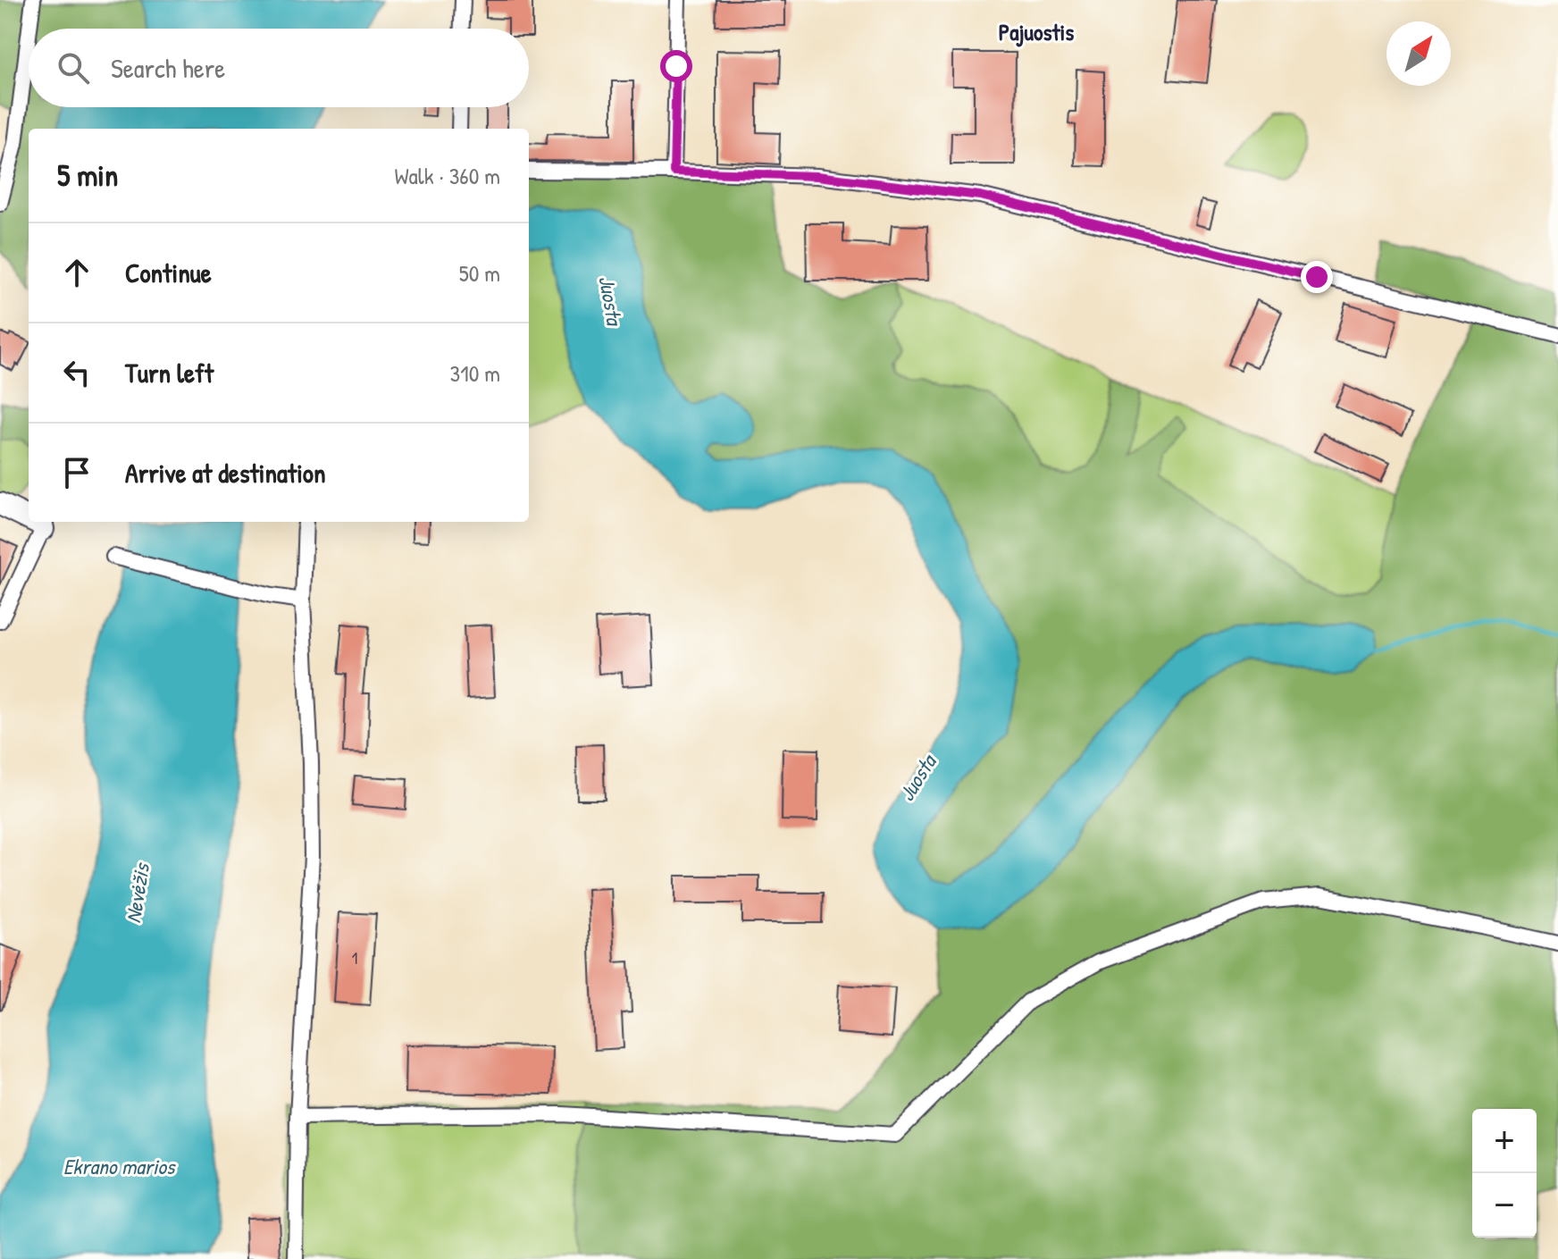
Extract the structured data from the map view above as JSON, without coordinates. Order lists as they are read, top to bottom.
{
  "districts": ["Pajuostis"],
  "water": ["Juosta", "Nevėžis", "Ekrano marios"],
  "house_numbers": ["1"],
  "north": "top right",
  "page": {
    "search": "Search here",
    "heading": ["5 min", "Walk · 360 m"],
    "list": [
      ["Continue", "50 m"],
      ["Turn left", "310 m"],
      "Arrive at destination"
    ],
    "map_buttons": ["+", "−"]
  }
}
